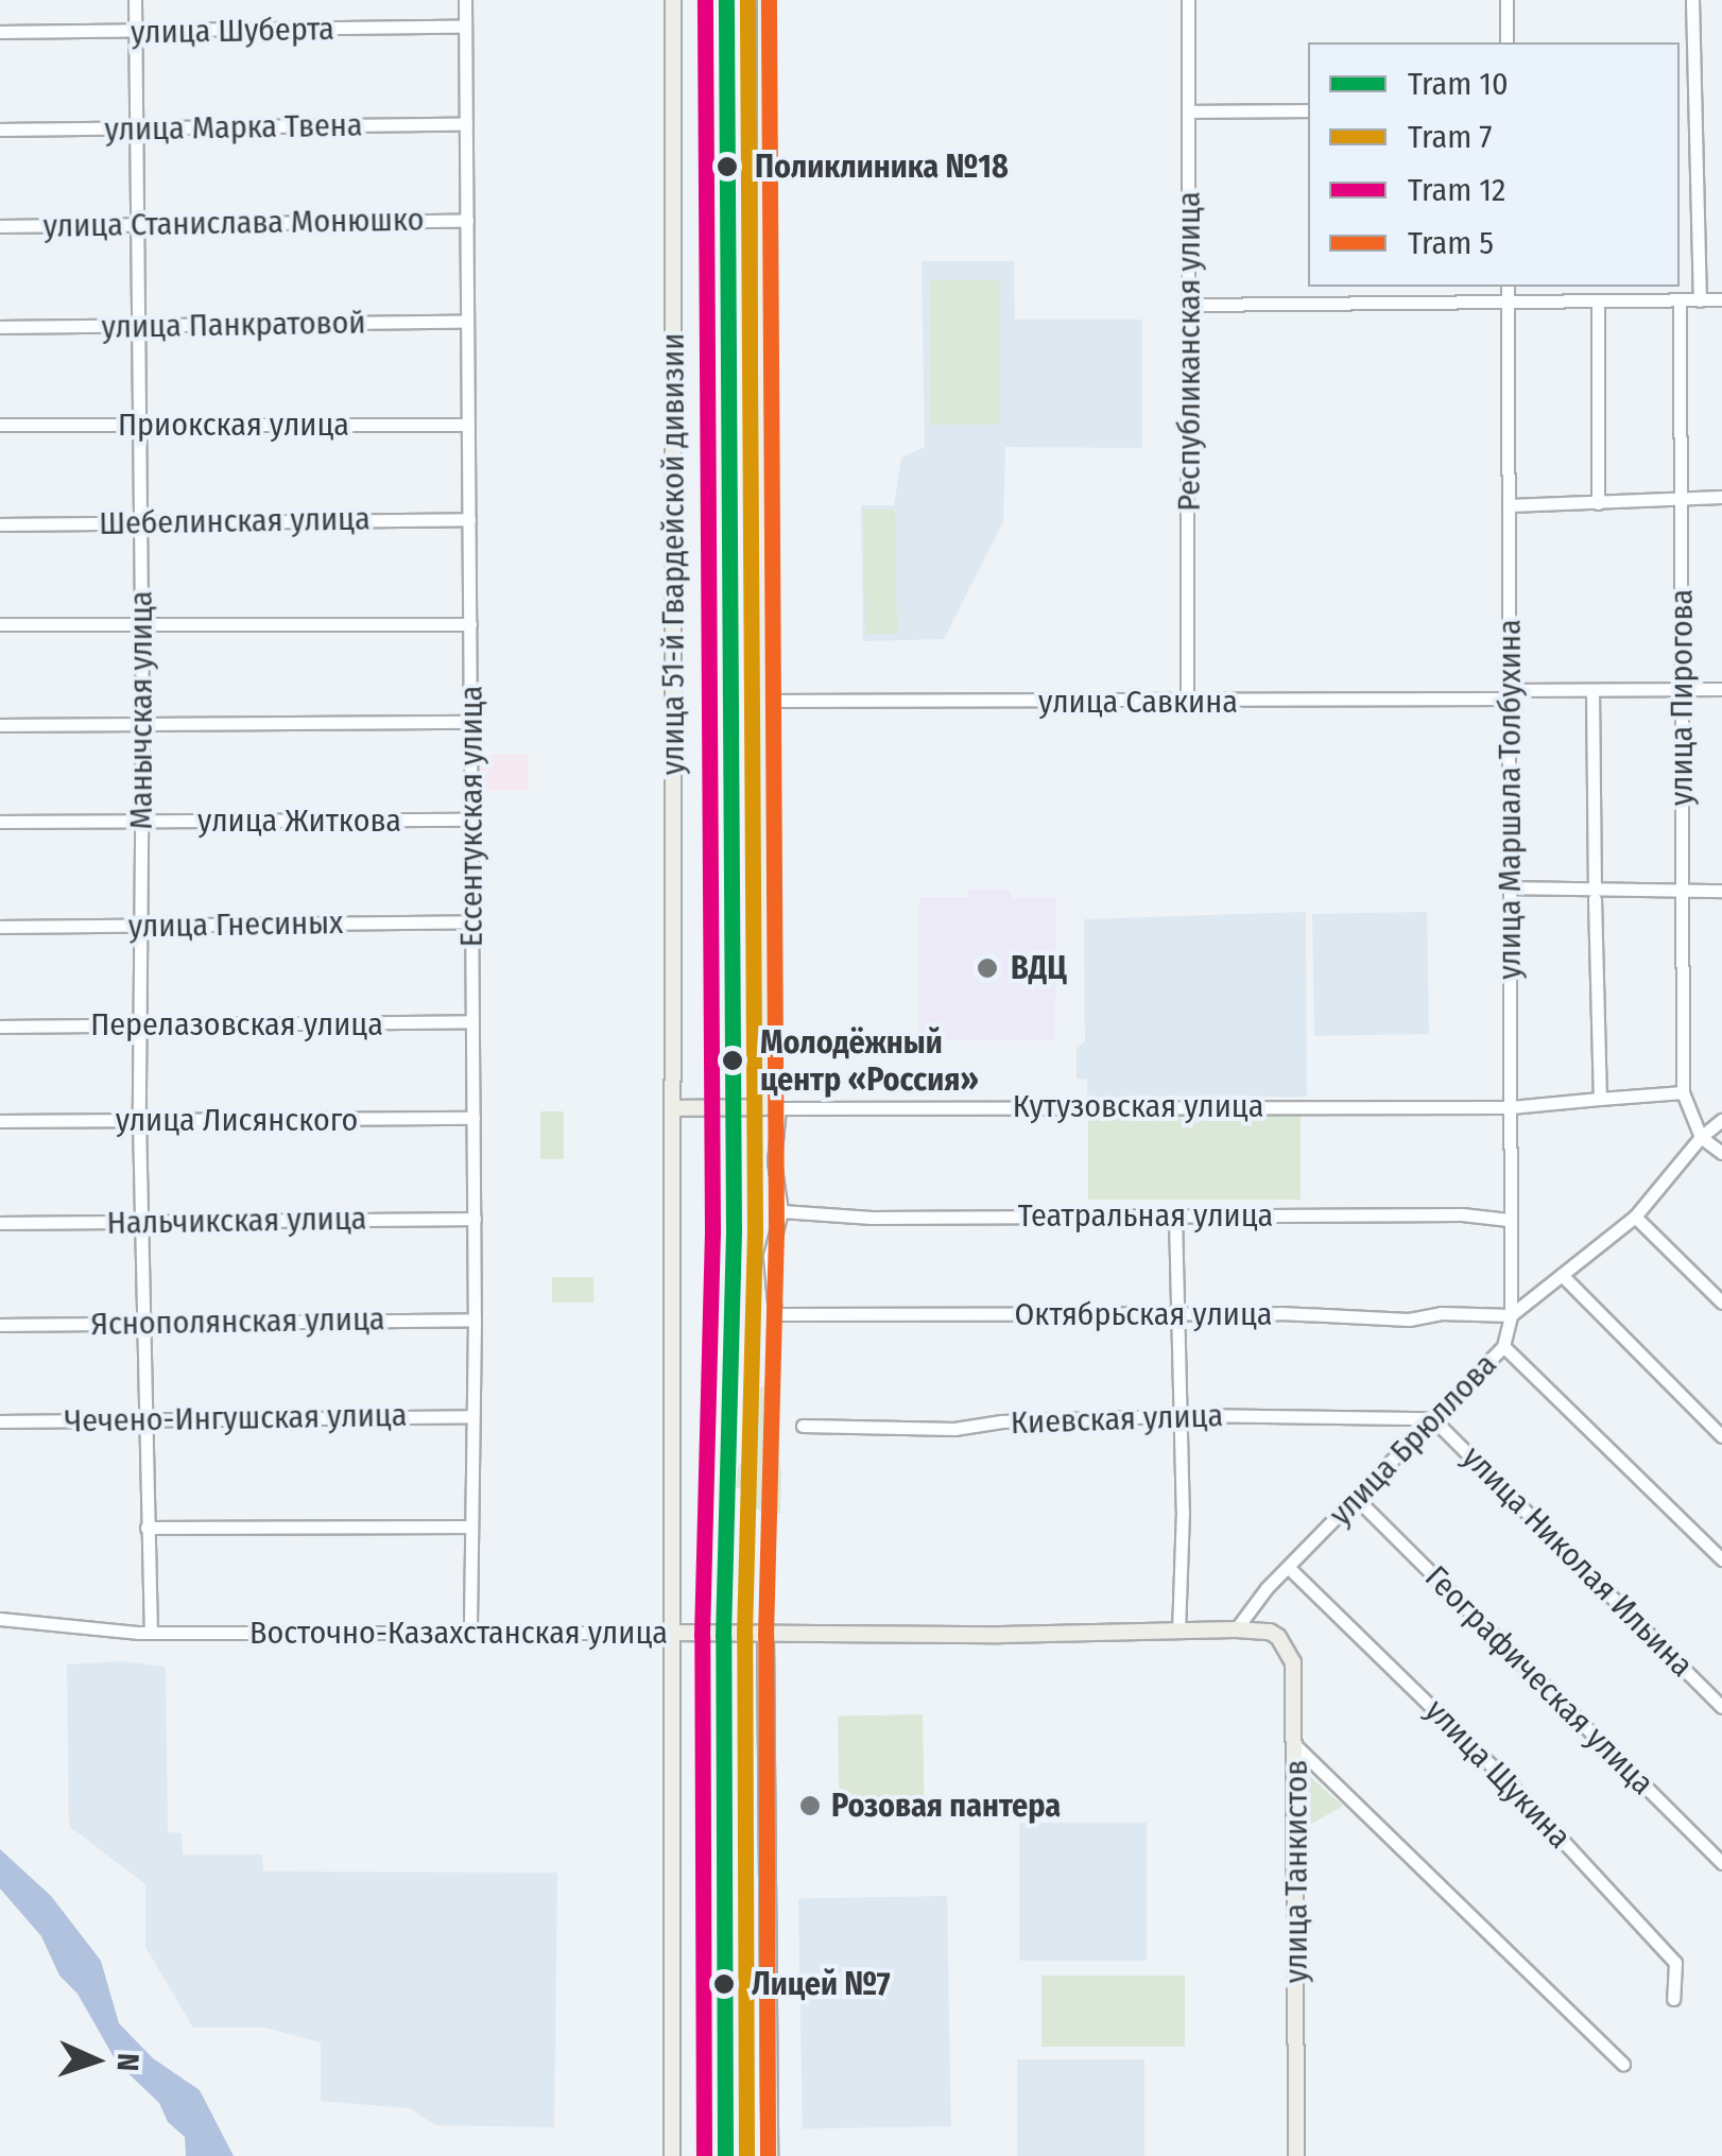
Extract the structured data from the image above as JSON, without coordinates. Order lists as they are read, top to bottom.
{
  "streets": {
    "main road": ["улица 51-й Гвардейской дивизии", "Восточно-Казахстанская улица", "улица Танкистов"],
    "street": [
      "улица Шуберта",
      "улица Марка Твена",
      "улица Станислава Монюшко",
      "улица Панкратовой",
      "Республиканская улица",
      "Приокская улица",
      "Шебелинская улица",
      "улица Пирогова",
      "улица Савкина",
      "Манычская улица",
      "улица Маршала Толбухина",
      "Ессентукская улица",
      "улица Житкова",
      "улица Гнесиных",
      "Перелазовская улица",
      "Кутузовская улица",
      "улица Лисянского",
      "Театральная улица",
      "Нальчикская улица",
      "Октябрьская улица",
      "Яснополянская улица",
      "Чечено-Ингушская улица",
      "Киевская улица",
      "улица Брюллова",
      "улица Николая Ильина",
      "Географическая улица",
      "улица Щукина"
    ]
  },
  "crossings": [
    ["улица Шуберта", "Манычская улица"],
    ["улица Шуберта", "Ессентукская улица"],
    ["улица Марка Твена", "Манычская улица"],
    ["улица Марка Твена", "Ессентукская улица"],
    ["улица Станислава Монюшко", "Манычская улица"],
    ["улица Станислава Монюшко", "Ессентукская улица"],
    ["улица Панкратовой", "Манычская улица"],
    ["улица Панкратовой", "Ессентукская улица"],
    ["Республиканская улица", "улица Савкина"],
    ["Приокская улица", "Манычская улица"],
    ["Приокская улица", "Ессентукская улица"],
    ["Шебелинская улица", "Манычская улица"],
    ["Шебелинская улица", "Ессентукская улица"],
    ["улица 51-й Гвардейской дивизии", "Восточно-Казахстанская улица"],
    ["улица Пирогова", "улица Савкина"],
    ["улица Пирогова", "Кутузовская улица"],
    ["улица Савкина", "улица Маршала Толбухина"],
    ["Манычская улица", "улица Житкова"],
    ["Манычская улица", "улица Гнесиных"],
    ["Манычская улица", "Перелазовская улица"],
    ["Манычская улица", "улица Лисянского"],
    ["Манычская улица", "Нальчикская улица"],
    ["Манычская улица", "Яснополянская улица"],
    ["Манычская улица", "Чечено-Ингушская улица"],
    ["улица Маршала Толбухина", "Кутузовская улица"],
    ["улица Маршала Толбухина", "Театральная улица"],
    ["улица Маршала Толбухина", "Октябрьская улица"],
    ["улица Маршала Толбухина", "улица Брюллова"],
    ["Ессентукская улица", "улица Житкова"],
    ["Ессентукская улица", "улица Гнесиных"],
    ["Ессентукская улица", "Перелазовская улица"],
    ["Ессентукская улица", "улица Лисянского"],
    ["Ессентукская улица", "Нальчикская улица"],
    ["Ессентукская улица", "Яснополянская улица"],
    ["Ессентукская улица", "Чечено-Ингушская улица"],
    ["Ессентукская улица", "Восточно-Казахстанская улица"],
    ["Театральная улица", "Октябрьская улица"],
    ["Октябрьская улица", "улица Брюллова"],
    ["Киевская улица", "улица Брюллова"],
    ["Киевская улица", "улица Николая Ильина"],
    ["улица Брюллова", "улица Николая Ильина"],
    ["улица Брюллова", "Восточно-Казахстанская улица"],
    ["улица Брюллова", "Географическая улица"],
    ["улица Брюллова", "улица Щукина"],
    ["улица Брюллова", "улица Танкистов"],
    ["Восточно-Казахстанская улица", "улица Танкистов"]
  ],
  "places": [
    "Поликлиника №18",
    "ВДЦ",
    "Молодёжный центр «Россия»",
    "Розовая пантера",
    "Лицей №7"
  ],
  "lines": [
    "tram line 10",
    "tram line 7",
    "tram line 12",
    "tram line 5"
  ],
  "legend": [
    "Tram 10",
    "Tram 7",
    "Tram 12",
    "Tram 5"
  ],
  "north": "right"
}
